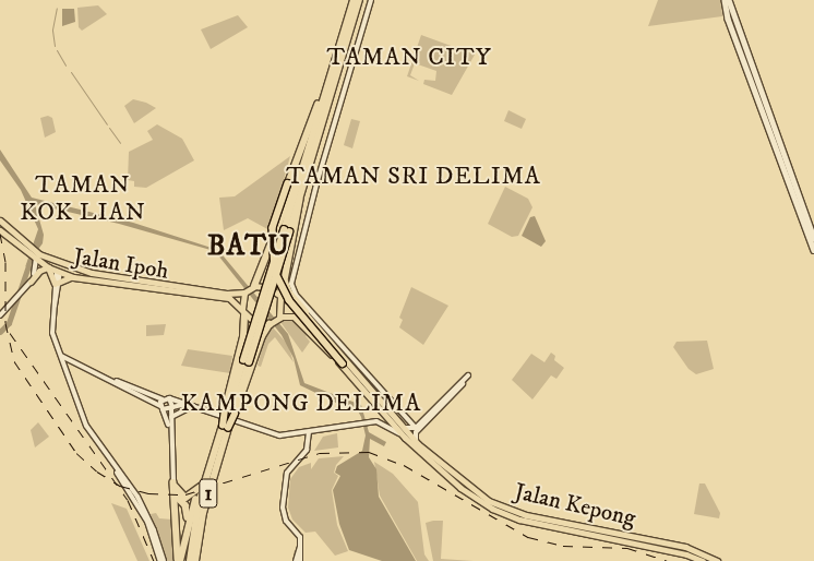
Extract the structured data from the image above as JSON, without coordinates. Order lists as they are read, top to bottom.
{
  "streets": {
    "highway": ["1"],
    "main road": ["Jalan Ipoh", "Jalan Kepong"]
  },
  "crossings": [
    ["Jalan Ipoh", "Jalan Kepong"]
  ],
  "districts": [
    "TAMAN CITY",
    "TAMAN SRI DELIMA",
    "TAMAN KOK LIAN",
    "BATU",
    "KAMPONG DELIMA"
  ]
}
